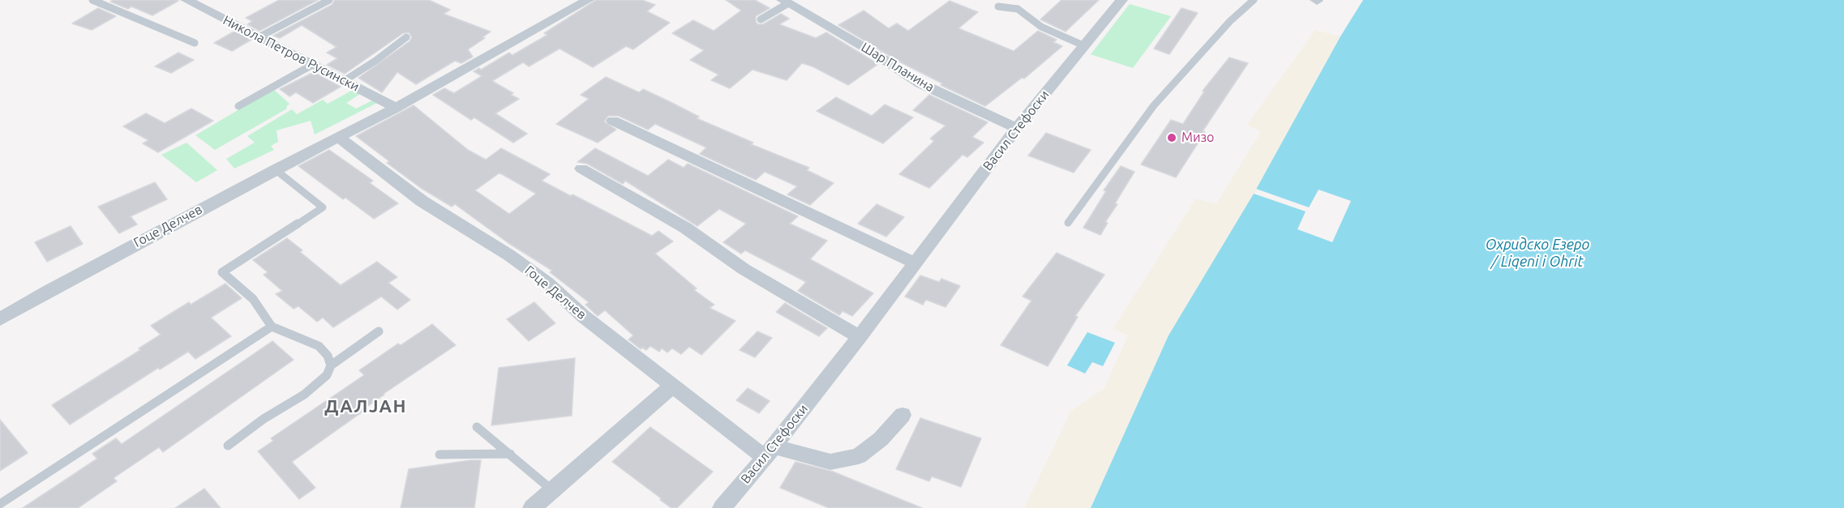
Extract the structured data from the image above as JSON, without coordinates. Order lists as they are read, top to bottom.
{
  "streets": {
    "street": [
      "Никола Петров Русински",
      "Шар Планина",
      "Васил Стефоски",
      "Гоце Делчев"
    ]
  },
  "crossings": [
    ["Никола Петров Русински", "Гоце Делчев"],
    ["Шар Планина", "Васил Стефоски"],
    ["Васил Стефоски", "Гоце Делчев"]
  ],
  "districts": ["ДАЛЈАН"],
  "water": ["Охридско Езеро / Liqeni i Ohrit"],
  "places": ["Мизо"]
}
